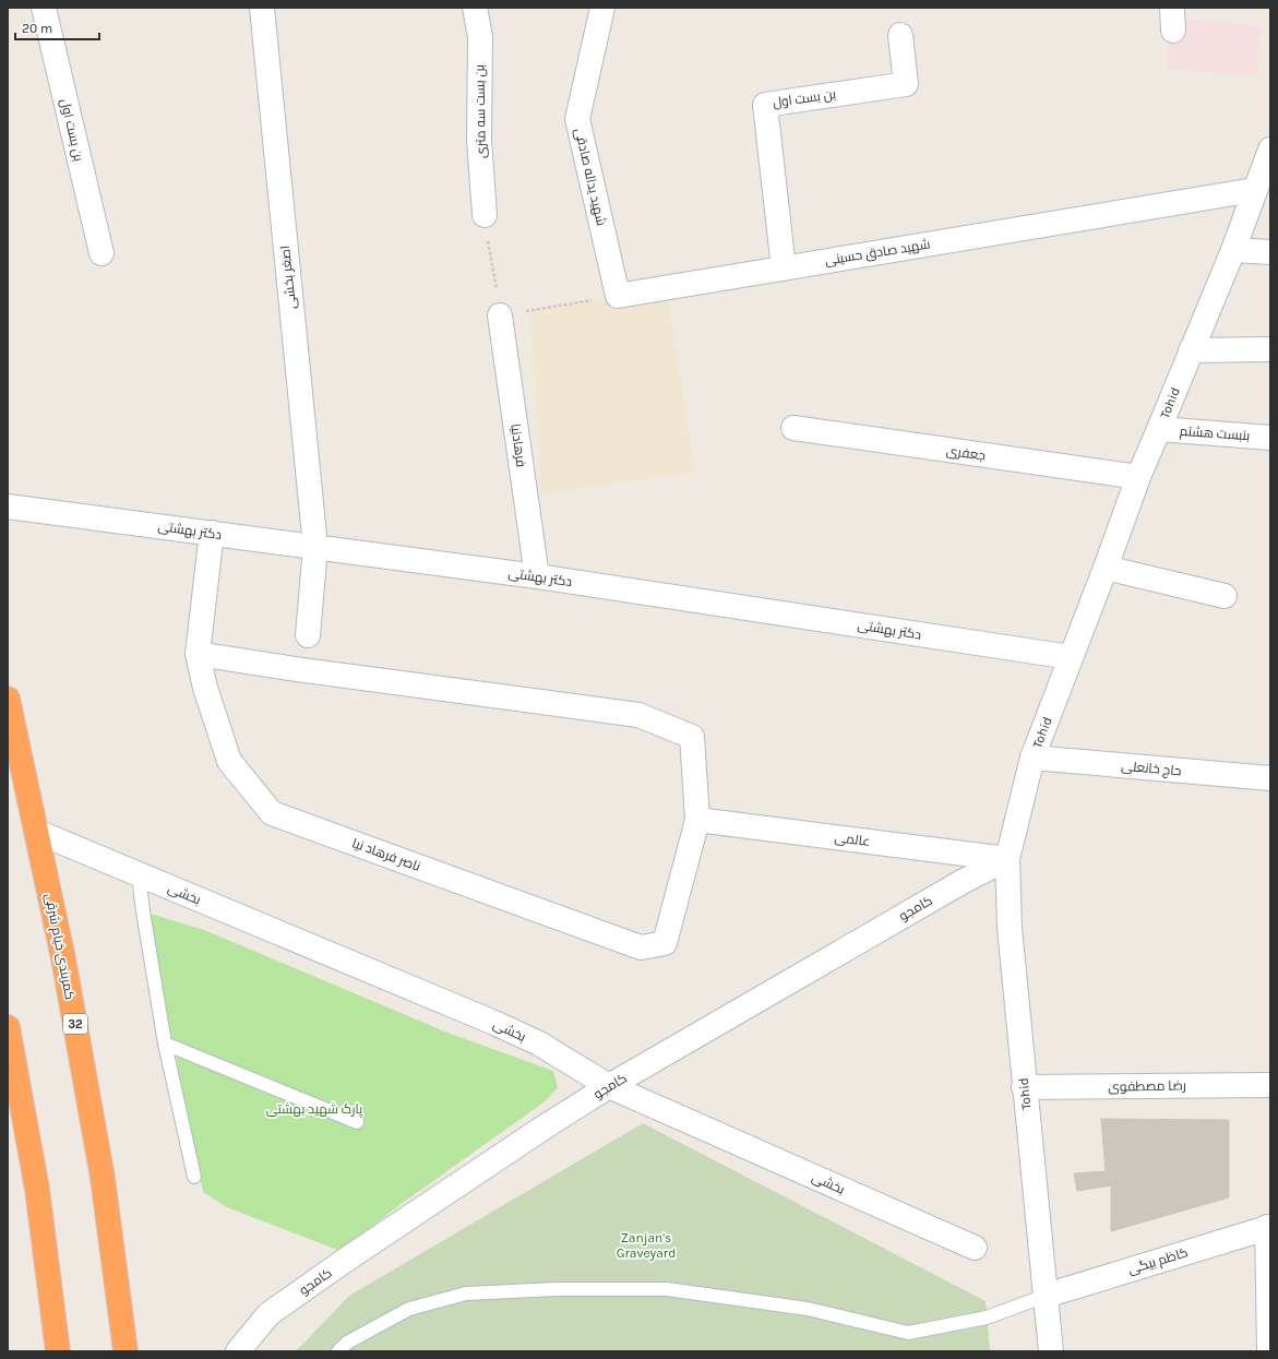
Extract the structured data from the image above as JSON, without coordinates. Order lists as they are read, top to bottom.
{
  "streets": {
    "highway": ["کمربندی خیام شرقی", "32"],
    "street": [
      "بن بست اول",
      "بن بست سه متری",
      "شهید یداله صادقی",
      "شهید صادق حسینی",
      "اصغر بخشی",
      "Tohid",
      "بنبست هشتم",
      "فرهادنیا",
      "جعفری",
      "دکتر بهشتی",
      "حاج خانعلی",
      "عالمی",
      "ناصر فرهاد نیا",
      "بخشی",
      "کامجو",
      "رضا مصطفوی",
      "کاظم بیگی"
    ]
  },
  "crossings": [
    ["بن بست اول", "شهید صادق حسینی"],
    ["شهید یداله صادقی", "شهید صادق حسینی"],
    ["شهید صادق حسینی", "Tohid"],
    ["اصغر بخشی", "دکتر بهشتی"],
    ["Tohid", "بنبست هشتم"],
    ["Tohid", "جعفری"],
    ["Tohid", "دکتر بهشتی"],
    ["Tohid", "حاج خانعلی"],
    ["Tohid", "عالمی"],
    ["Tohid", "کامجو"],
    ["Tohid", "رضا مصطفوی"],
    ["Tohid", "کاظم بیگی"],
    ["فرهادنیا", "دکتر بهشتی"],
    ["دکتر بهشتی", "ناصر فرهاد نیا"],
    ["عالمی", "ناصر فرهاد نیا"],
    ["عالمی", "کامجو"],
    ["بخشی", "کامجو"],
    ["بخشی", "کمربندی خیام شرقی"]
  ],
  "parks": ["پارک شهید بهشتی", "Zanjan's Graveyard"],
  "scale_bar": "20 m"
}
